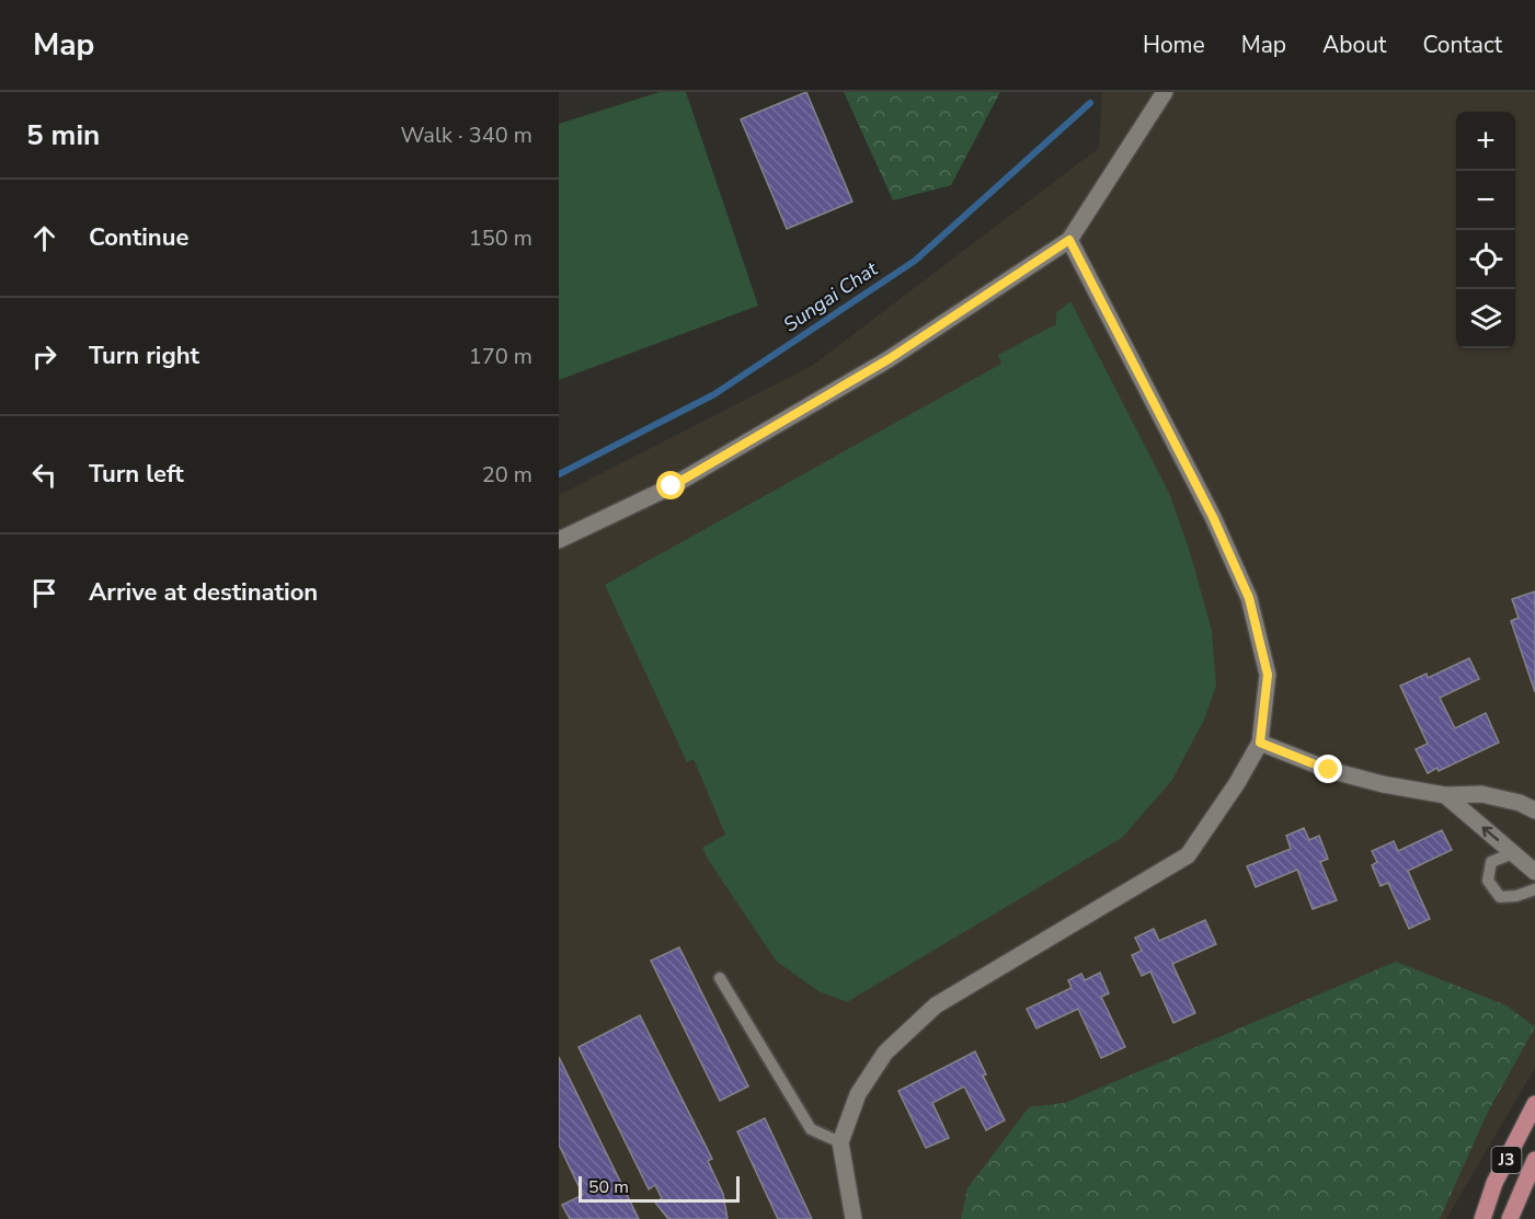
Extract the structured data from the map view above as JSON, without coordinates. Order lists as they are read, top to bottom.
{
  "streets": {
    "main road": ["J3"]
  },
  "water": ["Sungai Chat"],
  "scale_bar": "50 m",
  "page": {
    "header": "Map",
    "nav": [
      "Home",
      "Map",
      "About",
      "Contact"
    ],
    "heading": ["5 min", "Walk · 340 m"],
    "map_buttons": ["+", "−"],
    "list": [
      ["Continue", "150 m"],
      ["Turn right", "170 m"],
      ["Turn left", "20 m"],
      "Arrive at destination"
    ],
    "scale": "50 m"
  }
}
